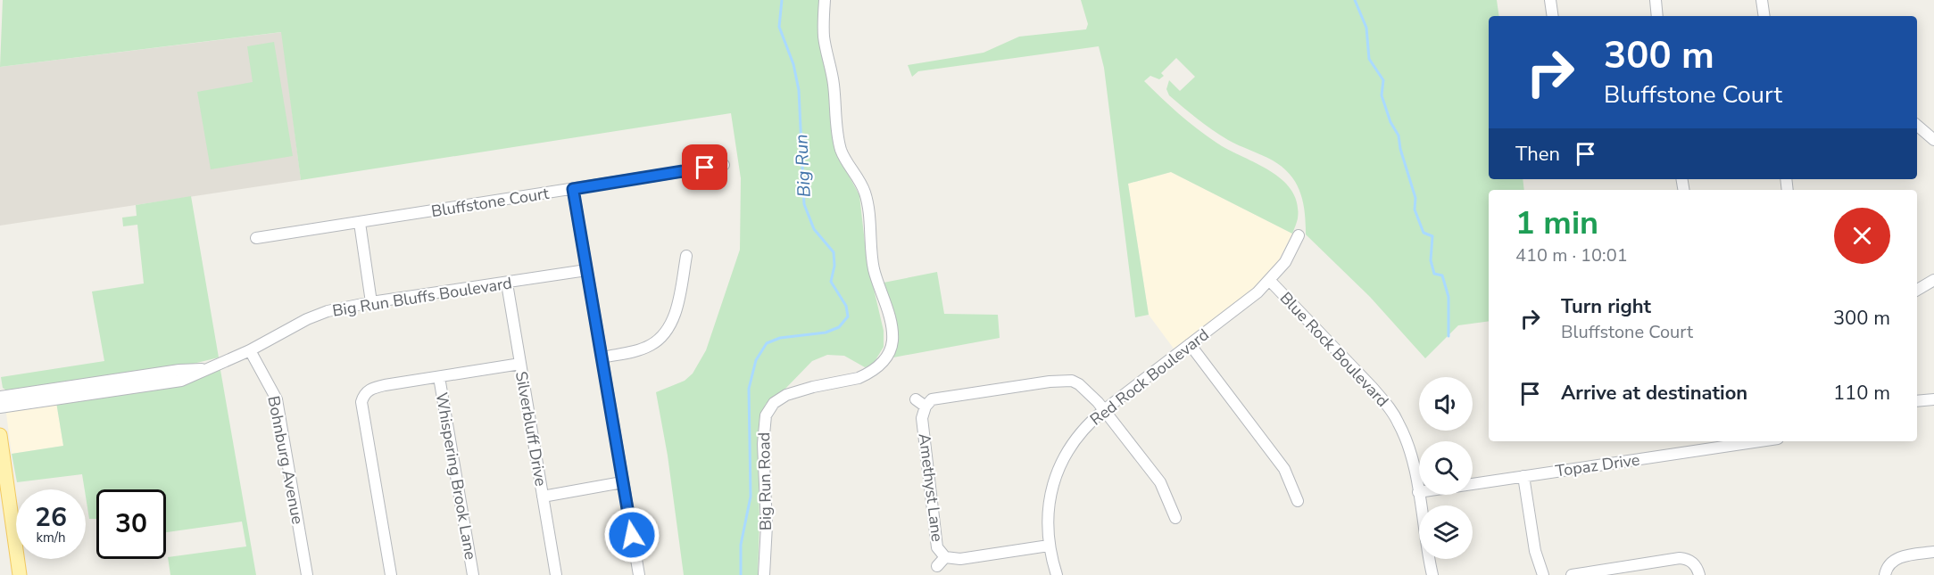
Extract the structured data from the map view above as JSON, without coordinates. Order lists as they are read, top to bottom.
{
  "streets": {
    "street": [
      "Bluffstone Court",
      "Big Run Bluffs Boulevard",
      "Blue Rock Boulevard",
      "Red Rock Boulevard",
      "Silverbluff Drive",
      "Bohnburg Avenue",
      "Topaz Drive",
      "Whispering Brook Lane",
      "Big Run Road",
      "Amethyst Lane"
    ]
  },
  "crossings": [
    ["Big Run Bluffs Boulevard", "Silverbluff Drive"],
    ["Big Run Bluffs Boulevard", "Bohnburg Avenue"],
    ["Blue Rock Boulevard", "Red Rock Boulevard"],
    ["Blue Rock Boulevard", "Topaz Drive"],
    ["Red Rock Boulevard", "Amethyst Lane"]
  ],
  "water": ["Big Run"],
  "page": {
    "turn": ["300 m", "Bluffstone Court"],
    "then": "Then",
    "heading": ["1 min", "410 m · 10:01"],
    "list": [
      {
        "name": "Turn right",
        "note": "Bluffstone Court",
        "value": "300 m"
      },
      {
        "name": "Arrive at destination",
        "value": "110 m"
      }
    ],
    "speed": "26 km/h",
    "limit": "30"
  }
}
